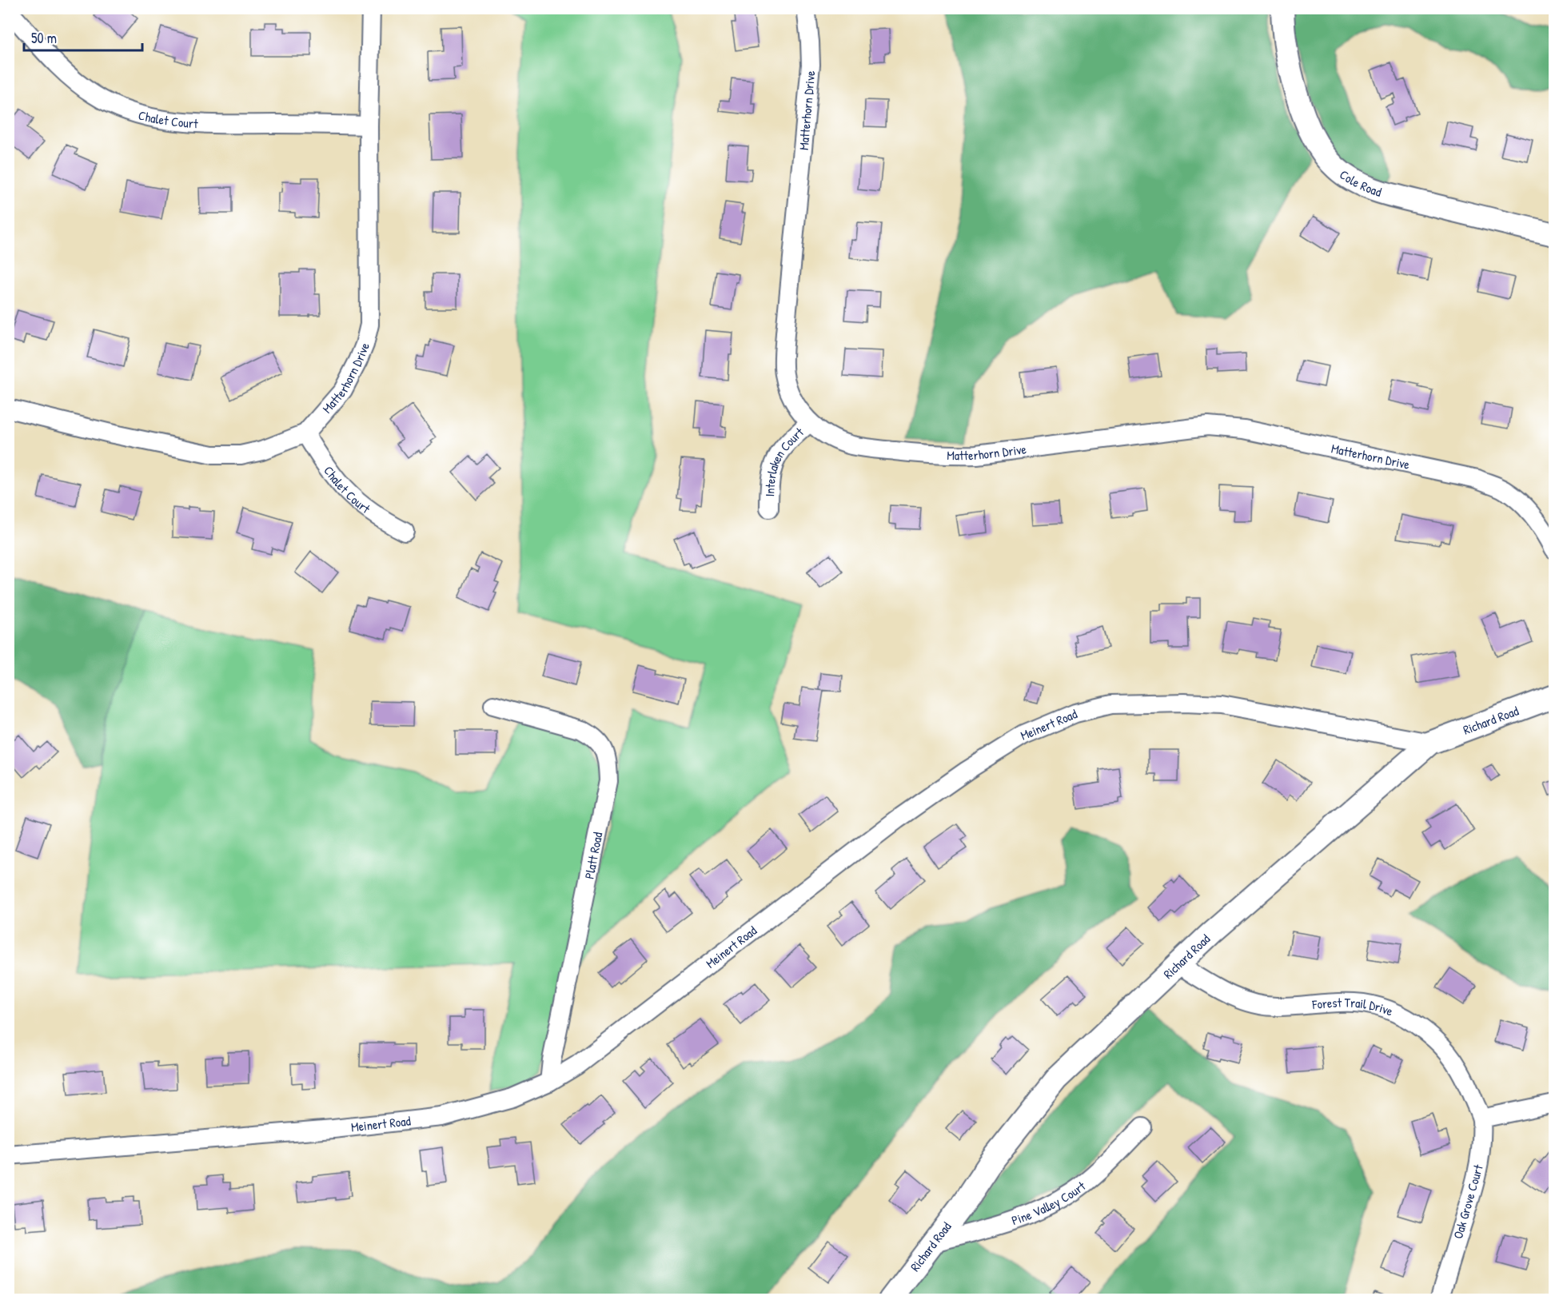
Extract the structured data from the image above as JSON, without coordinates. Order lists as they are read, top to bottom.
{
  "streets": {
    "street": [
      "Matterhorn Drive",
      "Chalet Court",
      "Cole Road",
      "Interlaken Court",
      "Richard Road",
      "Meinert Road",
      "Platt Road",
      "Forest Trail Drive",
      "Pine Valley Court",
      "Oak Grove Court"
    ]
  },
  "crossings": [
    ["Matterhorn Drive", "Chalet Court"],
    ["Matterhorn Drive", "Interlaken Court"],
    ["Richard Road", "Meinert Road"],
    ["Richard Road", "Forest Trail Drive"],
    ["Richard Road", "Pine Valley Court"],
    ["Meinert Road", "Platt Road"],
    ["Forest Trail Drive", "Oak Grove Court"]
  ],
  "scale_bar": "50 m"
}
